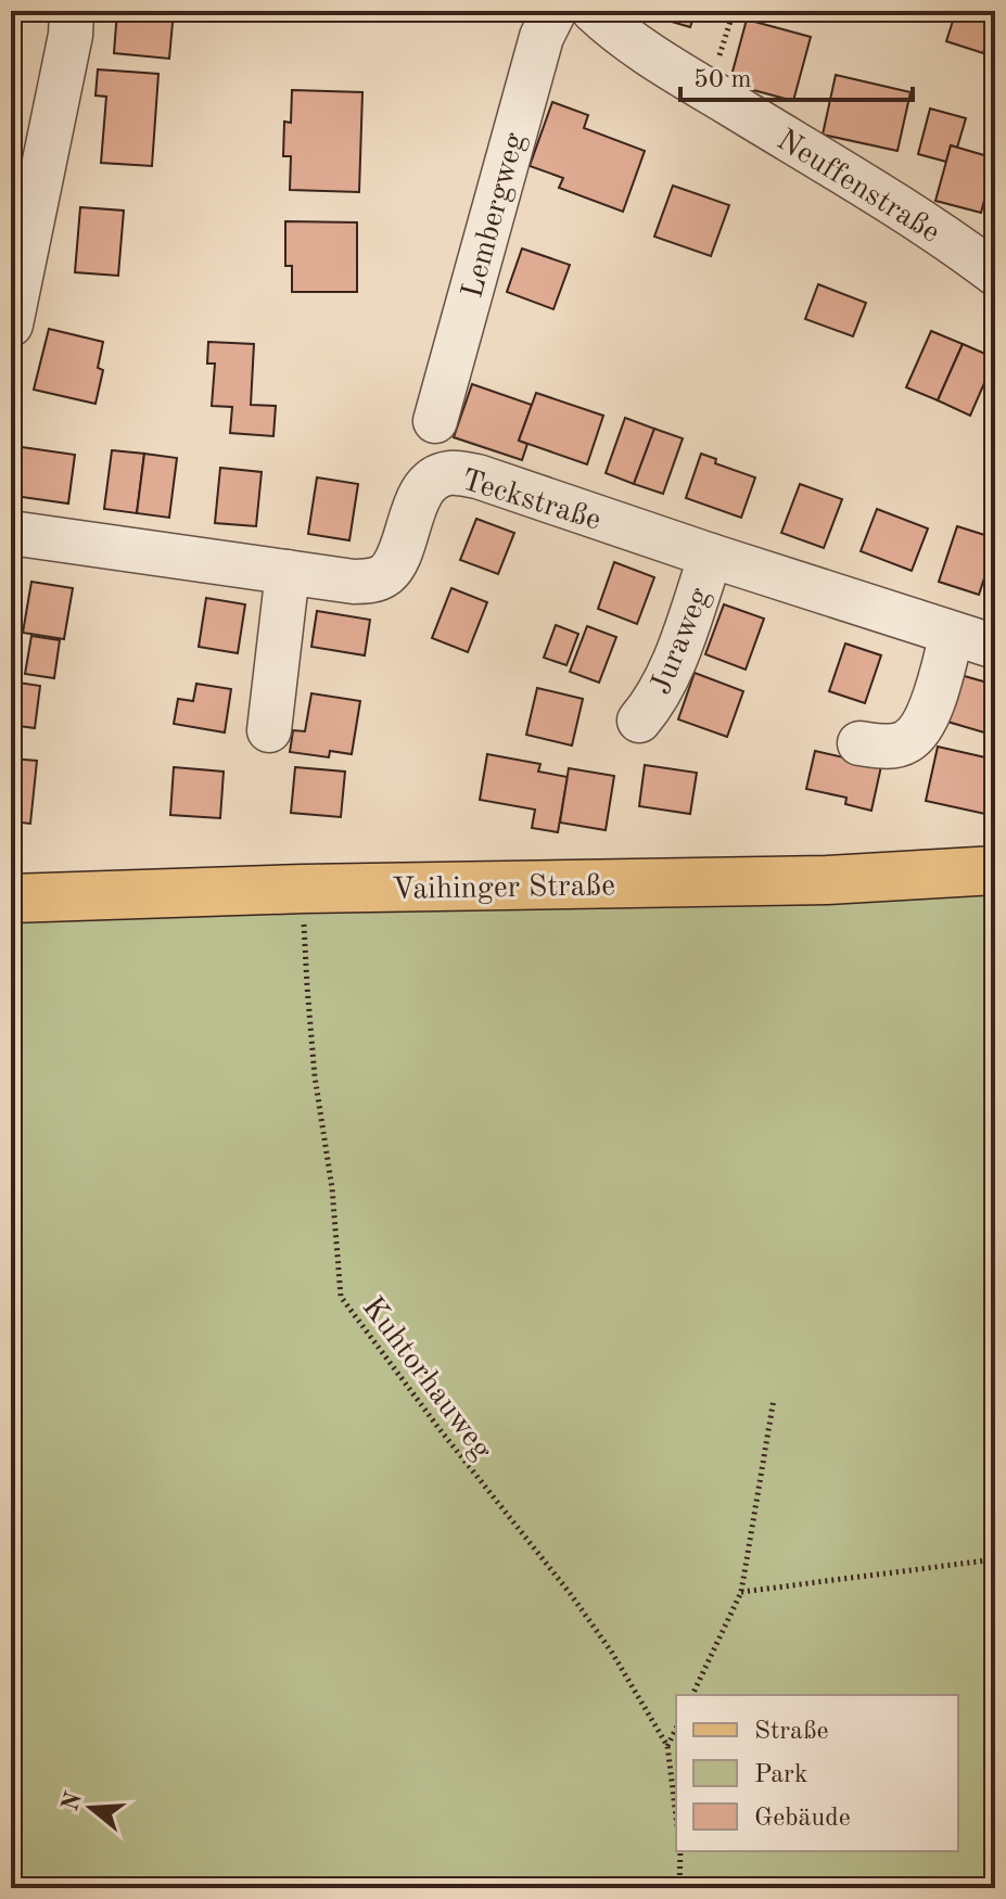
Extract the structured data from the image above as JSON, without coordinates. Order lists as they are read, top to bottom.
{
  "streets": {
    "main road": ["Vaihinger Straße"],
    "street": [
      "Neuffenstraße",
      "Lembergweg",
      "Teckstraße",
      "Juraweg"
    ],
    "path": ["Kuhtorhauweg"]
  },
  "crossings": [
    ["Teckstraße", "Juraweg"],
    ["Vaihinger Straße", "Kuhtorhauweg"]
  ],
  "legend": ["Straße", "Park", "Gebäude"],
  "scale_bar": "50 m",
  "north": "left"
}
